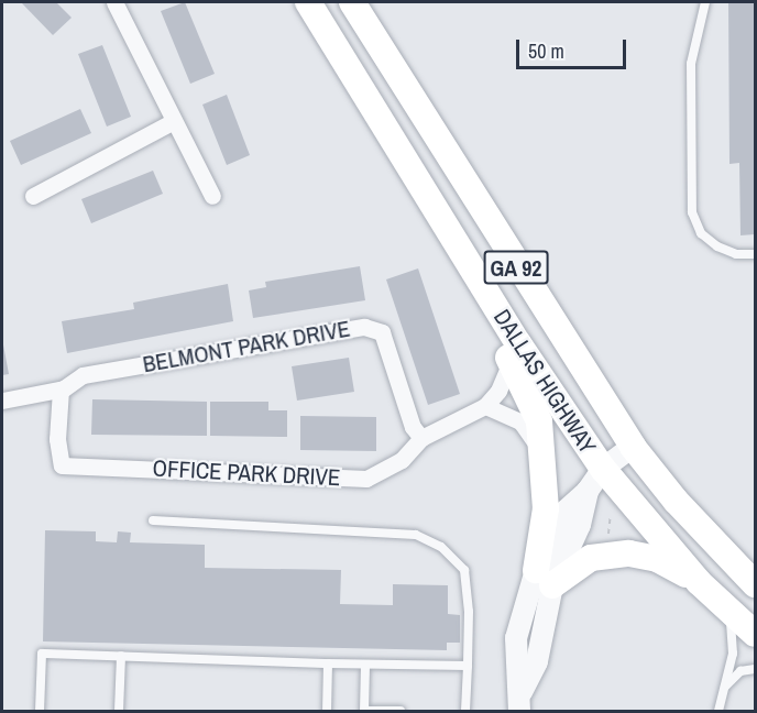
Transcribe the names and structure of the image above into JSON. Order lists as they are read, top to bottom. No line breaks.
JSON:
{"streets":{"main road":["GA 92","DALLAS HIGHWAY"],"street":["BELMONT PARK DRIVE","OFFICE PARK DRIVE"]},"crossings":[["BELMONT PARK DRIVE","OFFICE PARK DRIVE"]],"scale_bar":"50 m"}
